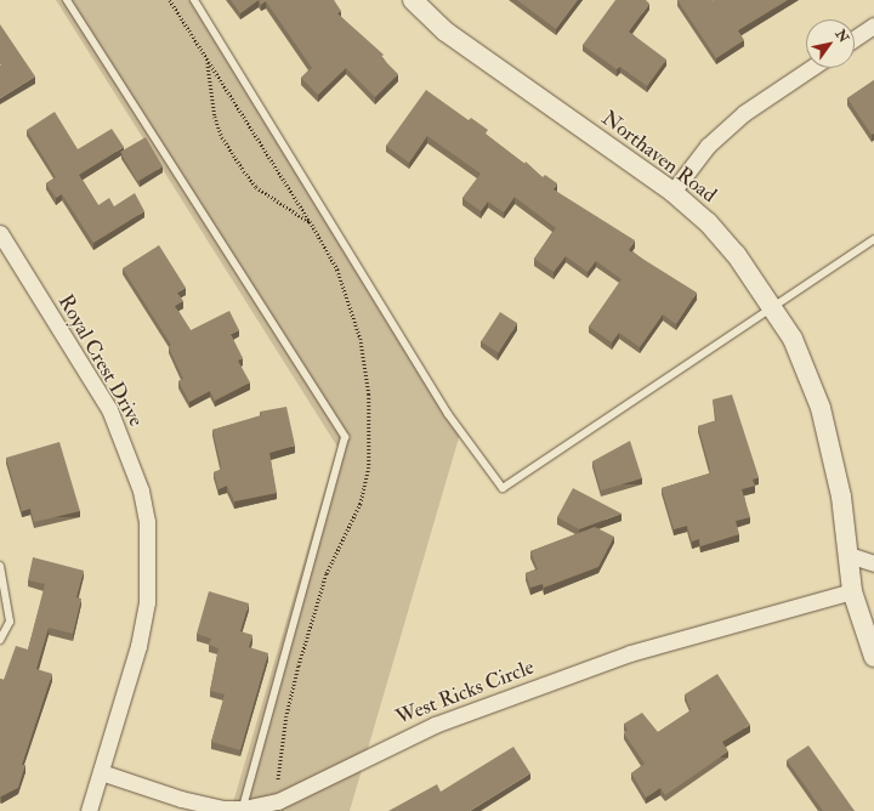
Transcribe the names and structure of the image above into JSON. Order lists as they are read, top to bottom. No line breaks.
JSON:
{"streets":{"street":["Northaven Road","Royal Crest Drive","West Ricks Circle"]},"crossings":[["Northaven Road","West Ricks Circle"],["Royal Crest Drive","West Ricks Circle"]],"north":"top right"}
